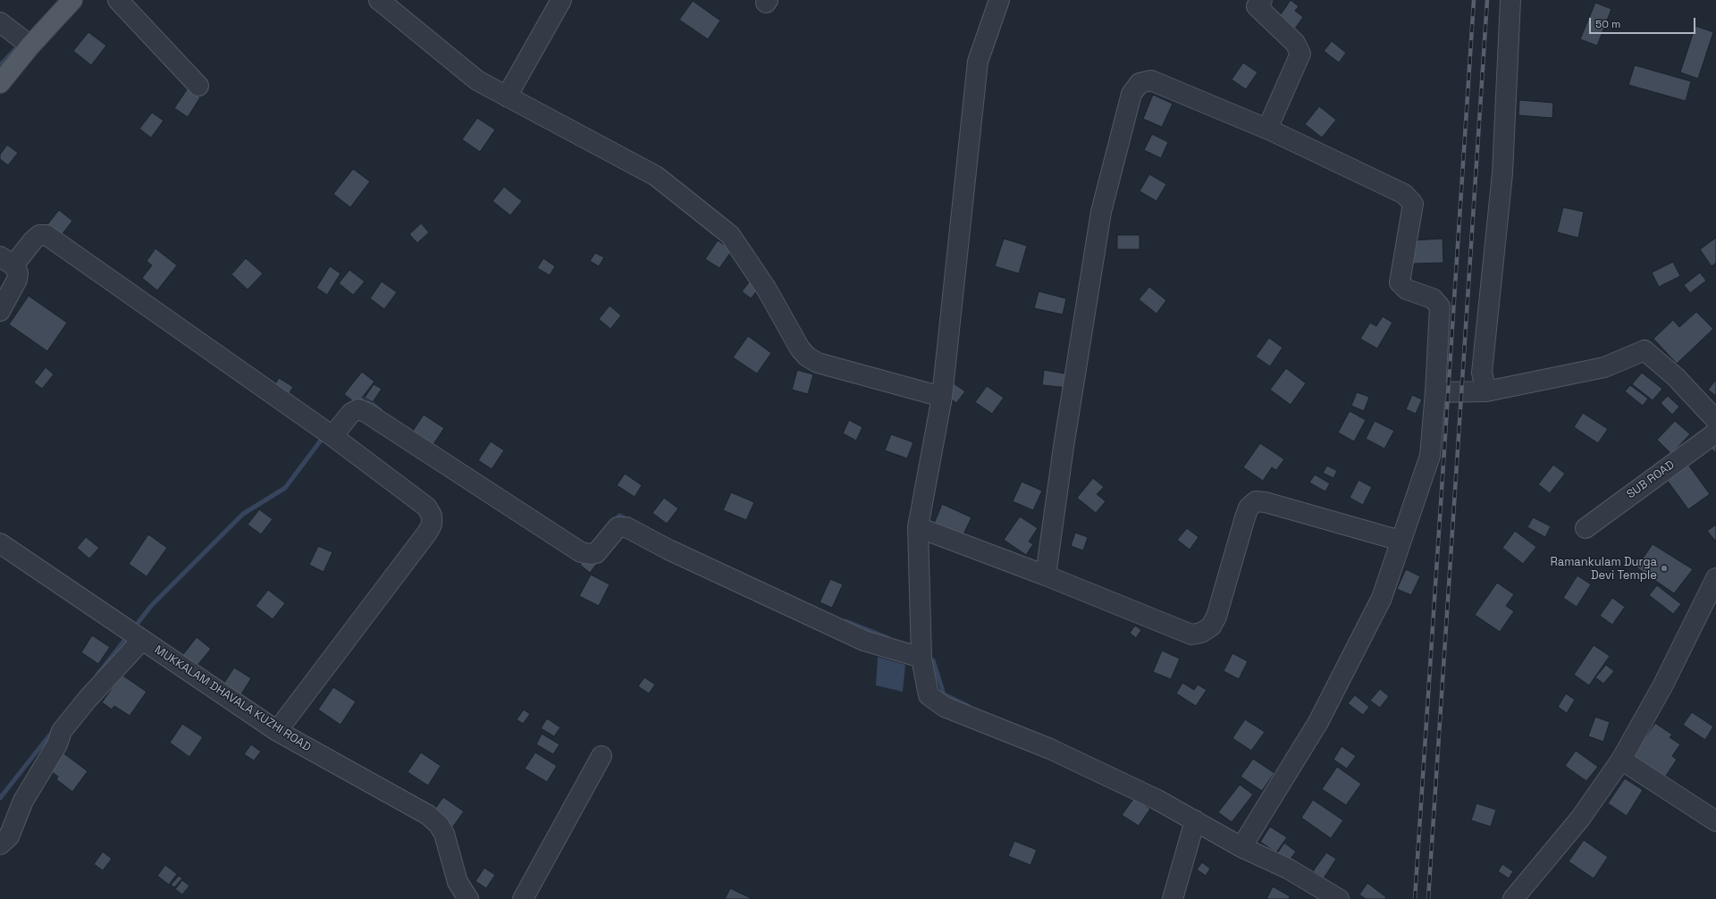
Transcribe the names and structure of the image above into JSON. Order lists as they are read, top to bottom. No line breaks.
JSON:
{"streets":{"street":["SUB ROAD","MUKKALAM DHAVALA KUZHI ROAD"]},"places":["Ramankulam Durga Devi Temple"],"scale_bar":"50 m"}
